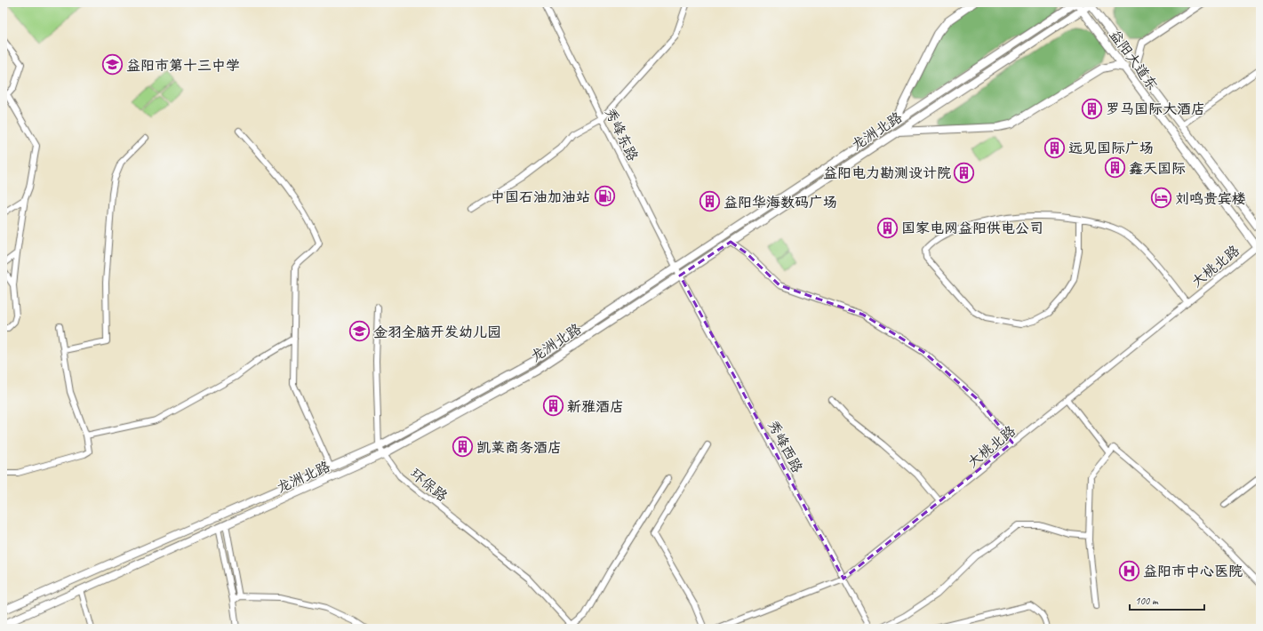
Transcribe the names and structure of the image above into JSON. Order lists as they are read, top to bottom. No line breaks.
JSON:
{"streets":{"main road":["益阳大道东","龙洲北路"],"street":["秀峰东路","大桃北路","秀峰西路","环保路"]},"crossings":[["益阳大道东","龙洲北路"],["益阳大道东","大桃北路"],["龙洲北路","秀峰东路"],["龙洲北路","秀峰西路"],["龙洲北路","环保路"],["秀峰东路","秀峰西路"],["大桃北路","秀峰西路"]],"places":{"school or university":["益阳市第十三中学","金羽全脑开发幼儿园"],"building":["罗马国际大酒店","远见国际广场","鑫天国际","益阳电力勘测设计院","益阳华海数码广场","国家电网益阳供电公司","新雅酒店","凯莱商务酒店"],"fuel station":["中国石油加油站"],"hotel":["刘鸣贵宾楼"],"hospital":["益阳市中心医院"]},"scale_bar":"100 m"}
